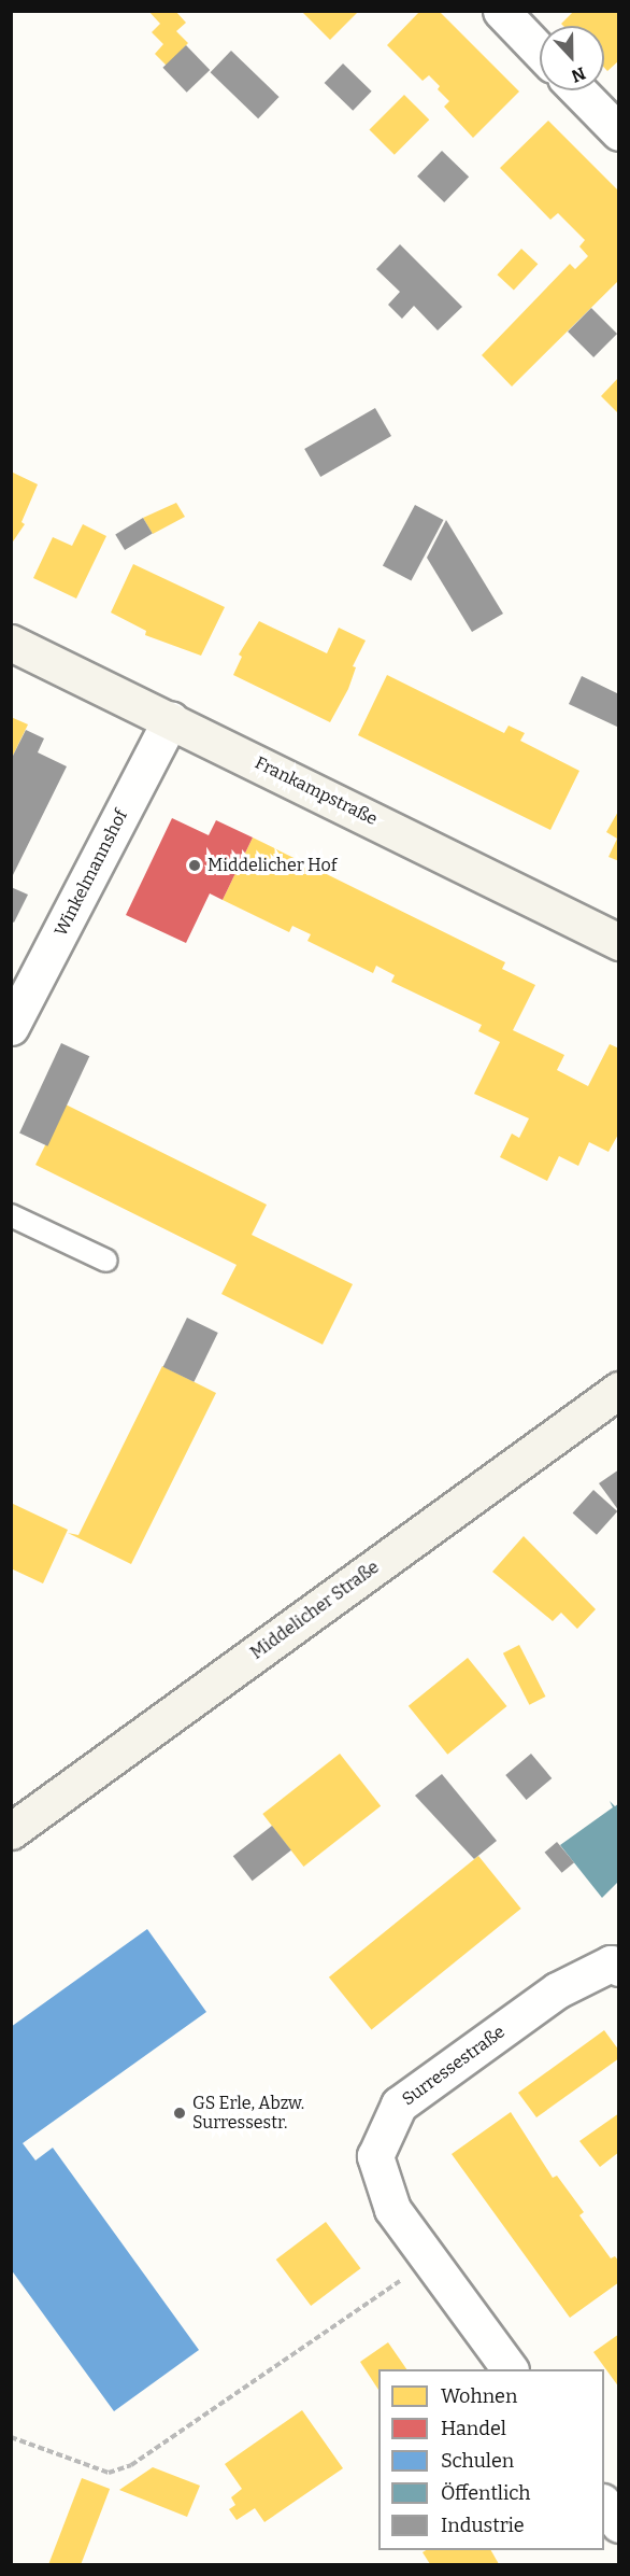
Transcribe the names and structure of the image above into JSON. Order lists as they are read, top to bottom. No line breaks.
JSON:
{"streets":{"street":["Frankampstraße","Winkelmannshof","Middelicher Straße","Surressestraße"]},"crossings":[["Frankampstraße","Winkelmannshof"]],"places":["Middelicher Hof","GS Erle, Abzw. Surressestr."],"legend":["Wohnen","Handel","Schulen","Öffentlich","Industrie"],"north":"bottom"}
